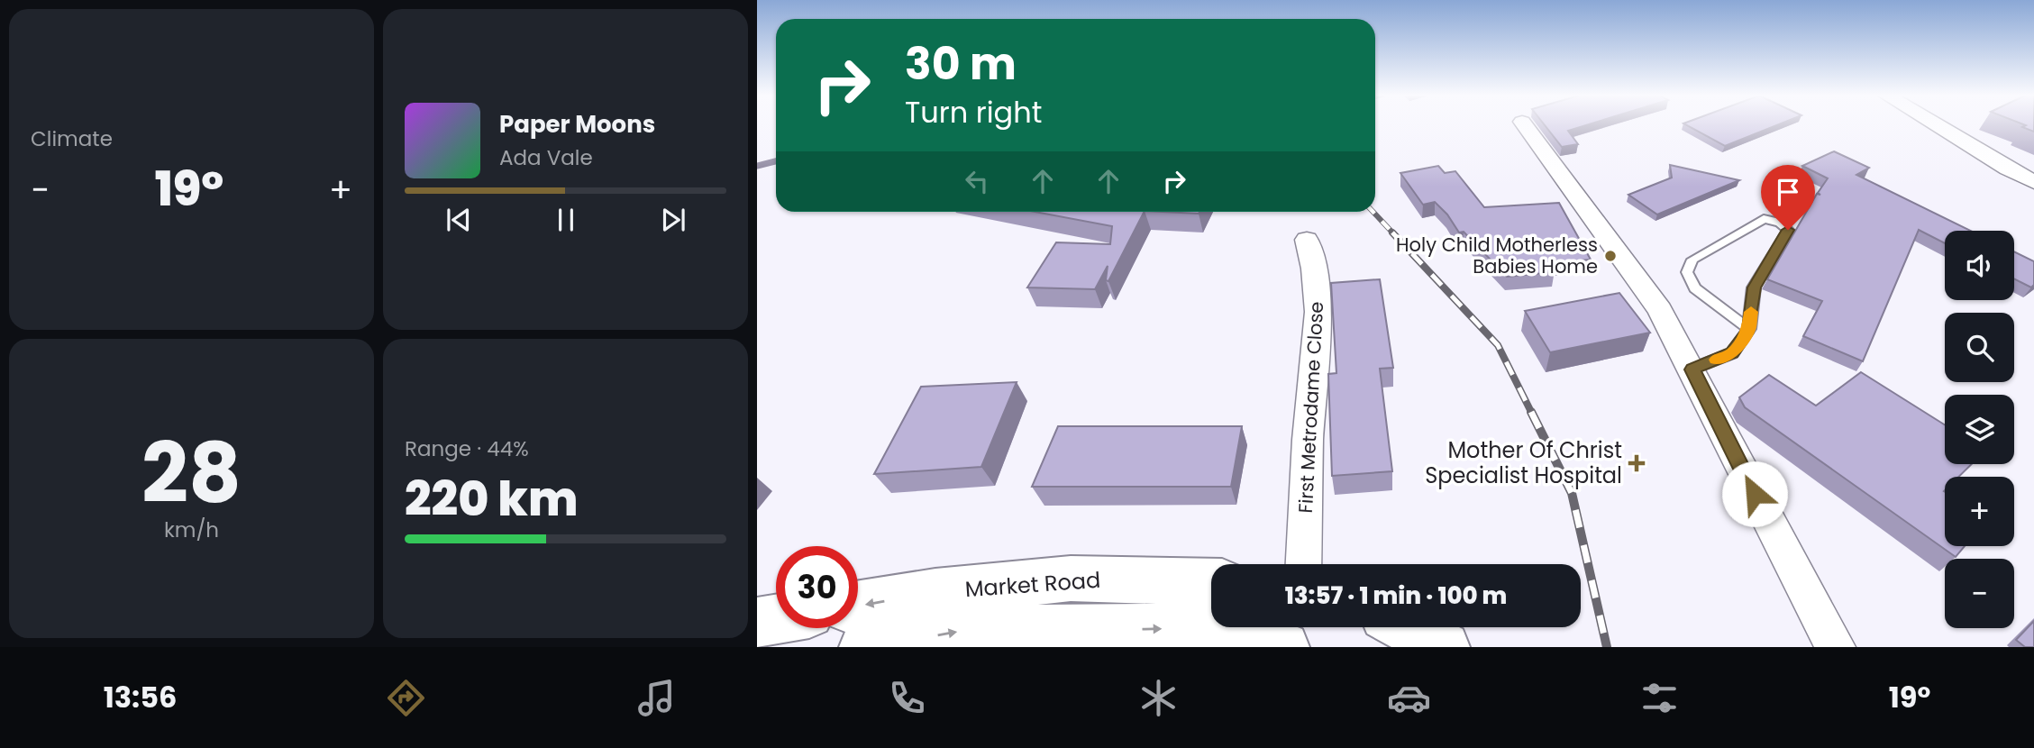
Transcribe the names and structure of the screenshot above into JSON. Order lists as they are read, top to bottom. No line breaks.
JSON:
{"streets":{"main road":["Market Road"],"street":["First Metrodame Close"]},"places":{"other":["Holy Child Motherless Babies Home"],"health":["Mother Of Christ Specialist Hospital"]},"page":{"tile":["Climate",["28","km/h"],["Range · 44%","220 km"]],"turn":["30 m","Turn right"],"song":["Paper Moons","Ada Vale"],"heat":["−","19°","+"],"map_buttons":["+","−"],"limit":"30","trip":"13:57 · 1 min · 100 m","tabs":["13:56","19°"]}}
